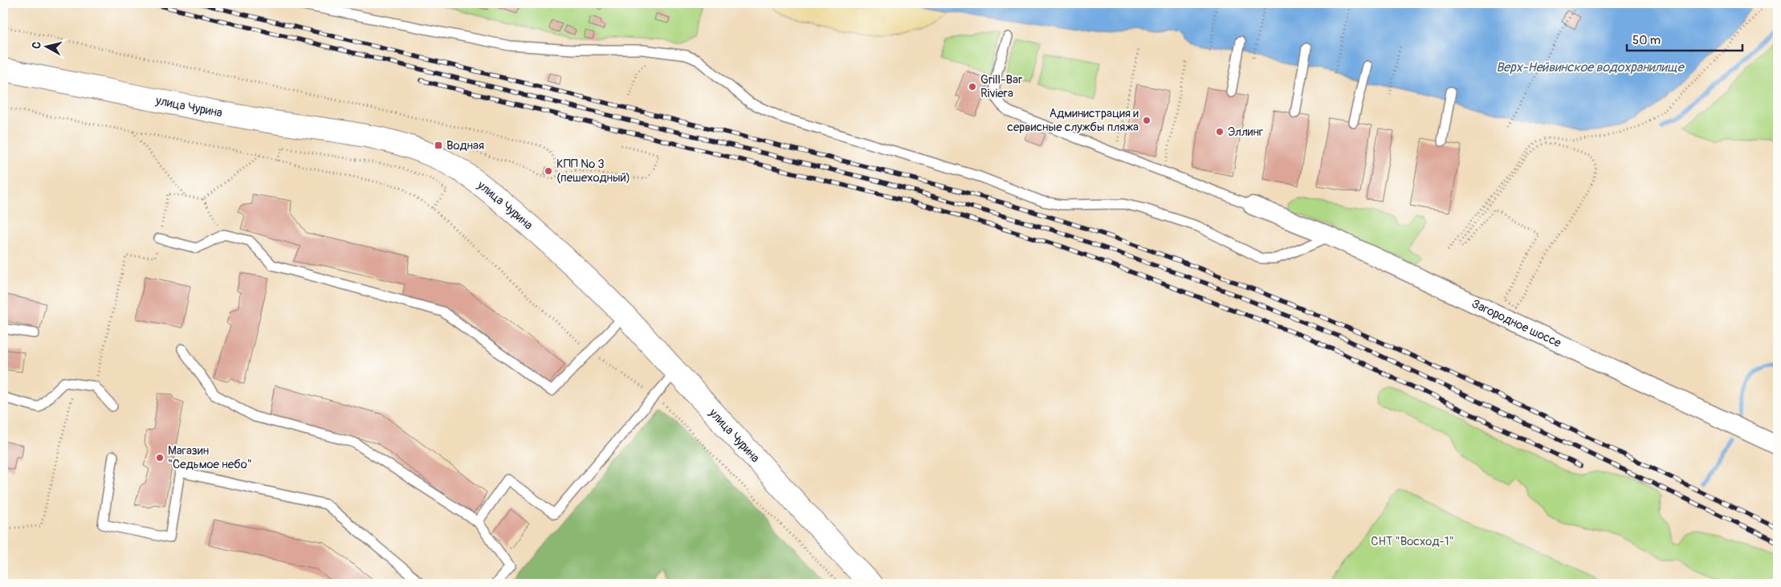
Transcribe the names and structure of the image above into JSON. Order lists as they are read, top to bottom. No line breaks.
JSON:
{"streets":{"street":["улица Чурина","Загородное шоссе"]},"water":["Верх-Нейвинское водохранилище"],"parks":["СНТ \"Восход-1\""],"places":{"other":["Grill-Bar Riviera","Администрация и сервисные службы пляжа","Эллинг","КПП № 3 (пешеходный)","Магазин \"Седьмое небо\""],"transit":["Водная"]},"scale_bar":"50 m","north":"left"}
